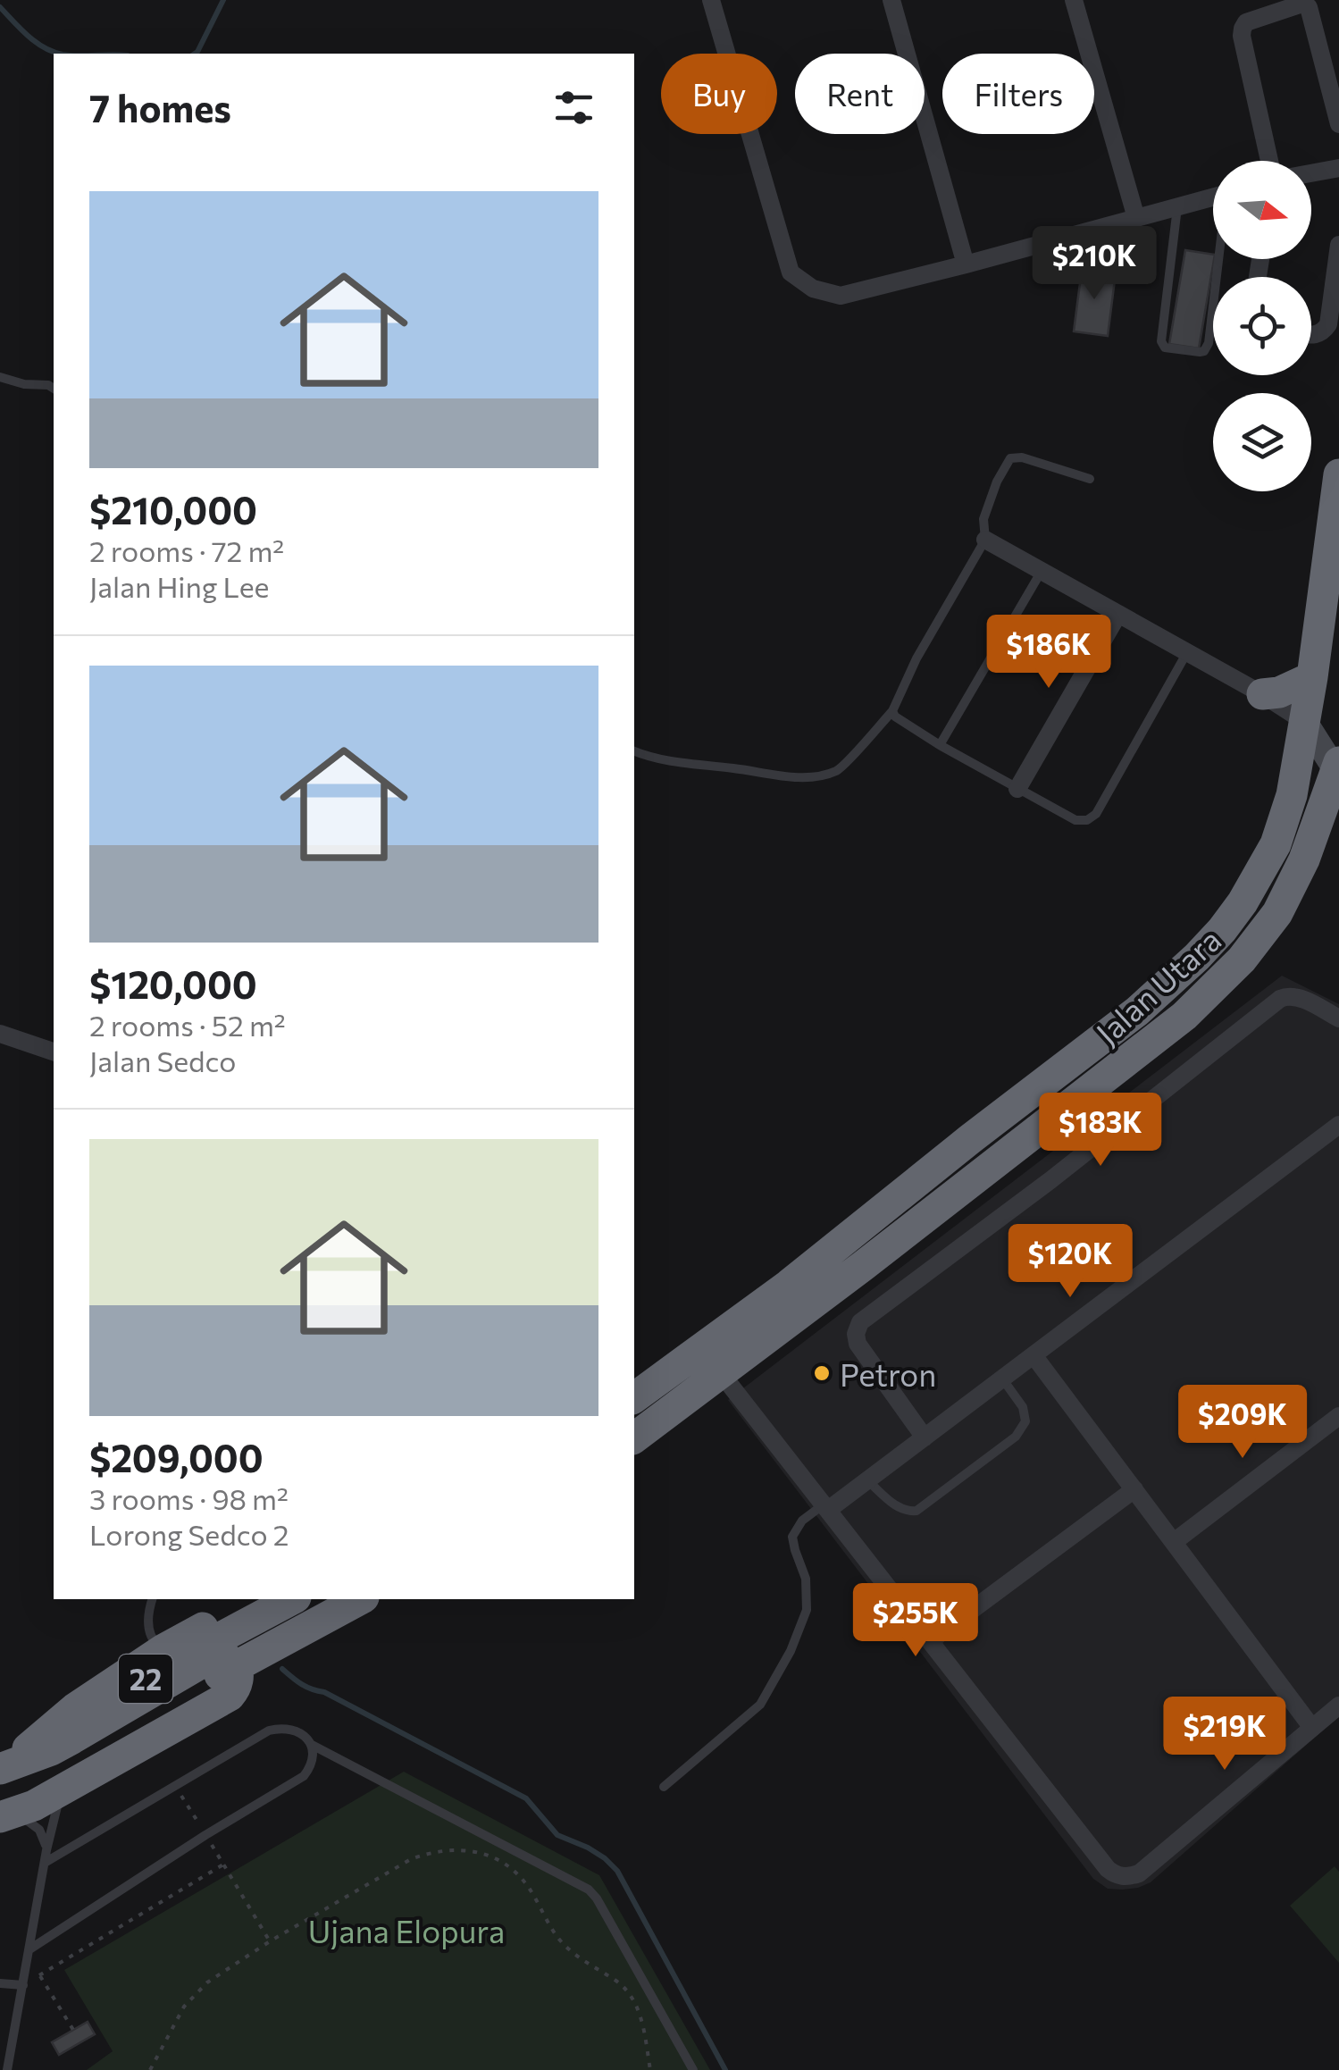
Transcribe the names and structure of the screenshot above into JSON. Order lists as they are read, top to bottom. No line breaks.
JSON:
{"streets":{"highway":["Jalan Utara","22"]},"parks":["Ujana Elopura"],"places":["Petron"],"north":"right","page":{"chip":["Buy","Rent","Filters"],"heading":"7 homes","list":[{"name":"$210,000","note":"2 rooms · 72 m² · Jalan Hing Lee"},{"name":"$120,000","note":"2 rooms · 52 m² · Jalan Sedco"},{"name":"$209,000","note":"3 rooms · 98 m² · Lorong Sedco 2"}],"price":["$210K","$186K","$183K","$120K","$209K","$255K","$219K"]}}
